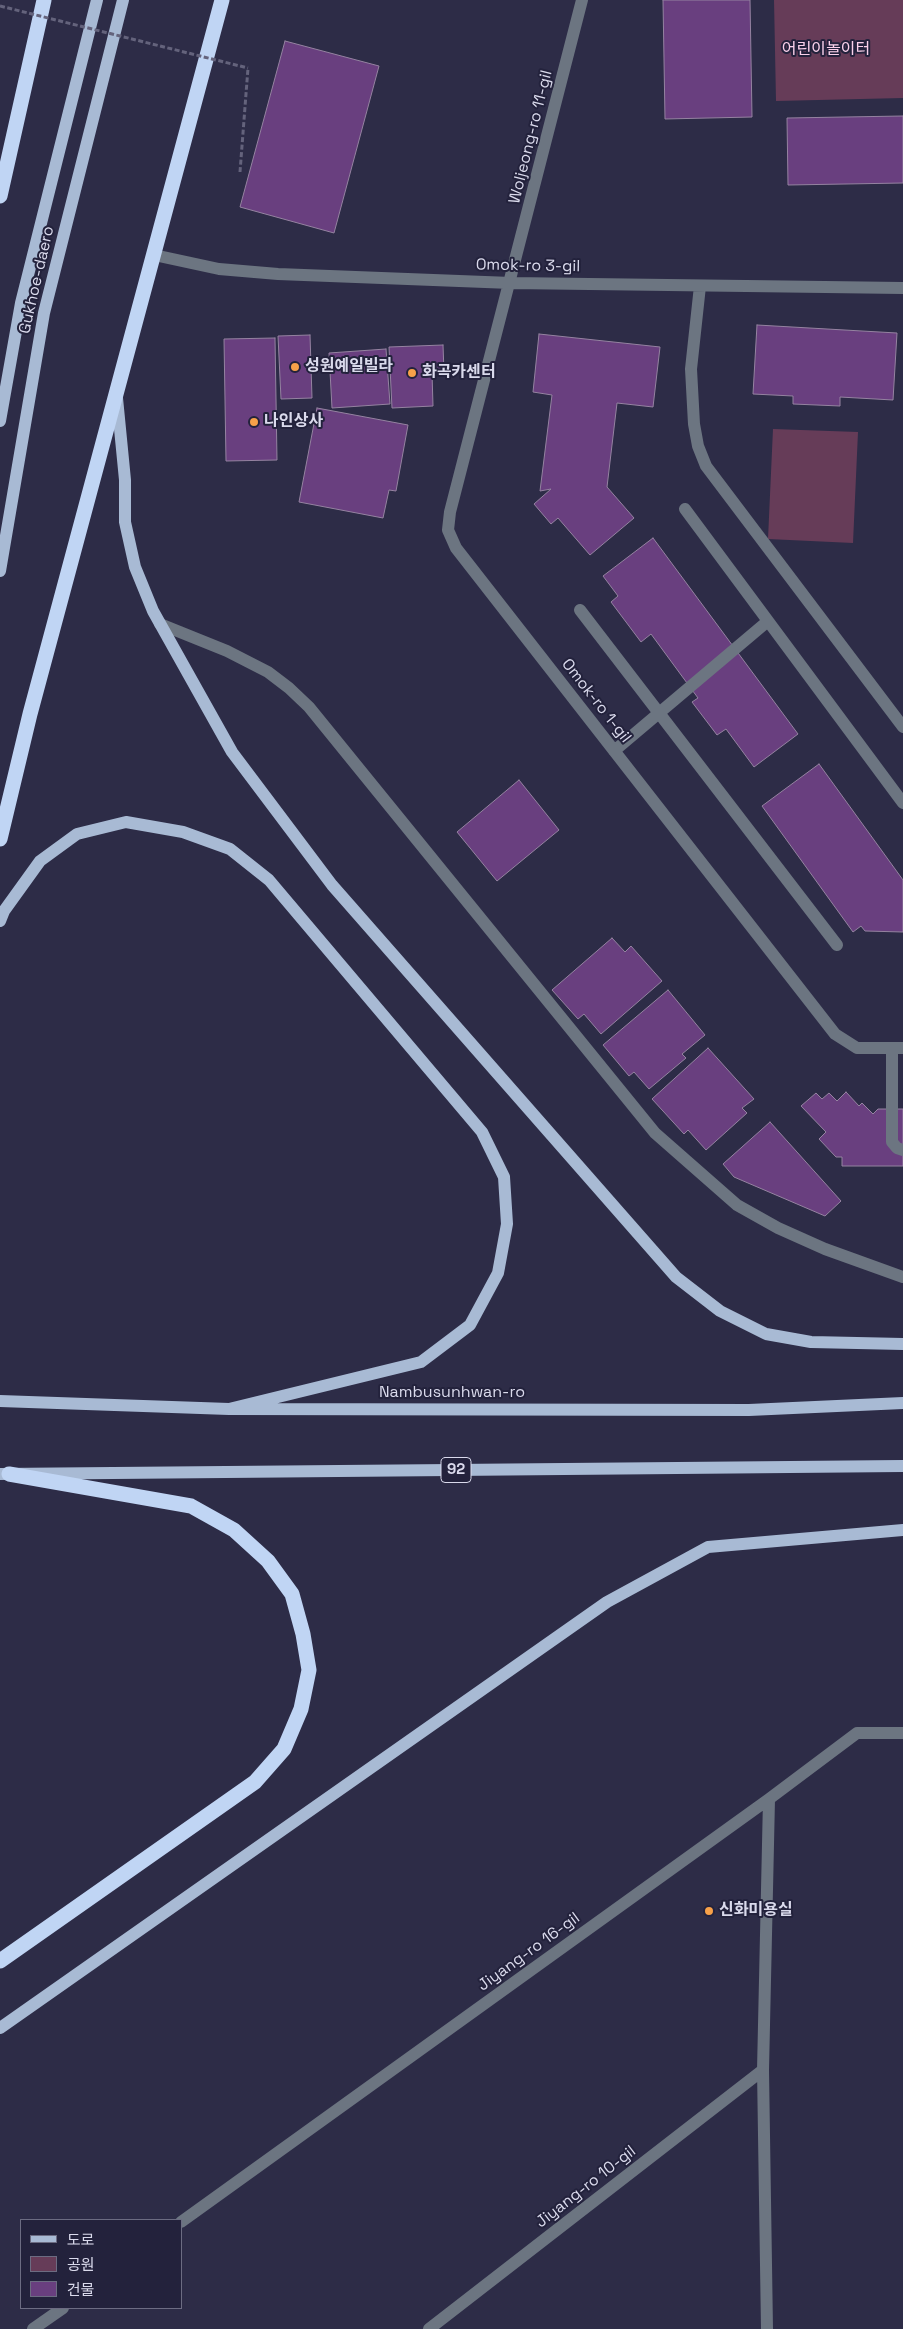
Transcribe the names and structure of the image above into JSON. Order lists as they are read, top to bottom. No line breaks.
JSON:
{"streets":{"main road":["Gukhoe-daero","Nambusunhwan-ro","92"],"street":["Woljeong-ro 11-gil","Omok-ro 3-gil","Omok-ro 1-gil","Jiyang-ro 16-gil","Jiyang-ro 10-gil"]},"crossings":[["Woljeong-ro 11-gil","Omok-ro 3-gil"],["Woljeong-ro 11-gil","Omok-ro 1-gil"],["Omok-ro 3-gil","Omok-ro 1-gil"]],"parks":["어린이놀이터"],"places":["성원예일빌라","화곡카센터","나인상사","신화미용실"],"legend":["도로","공원","건물"]}
